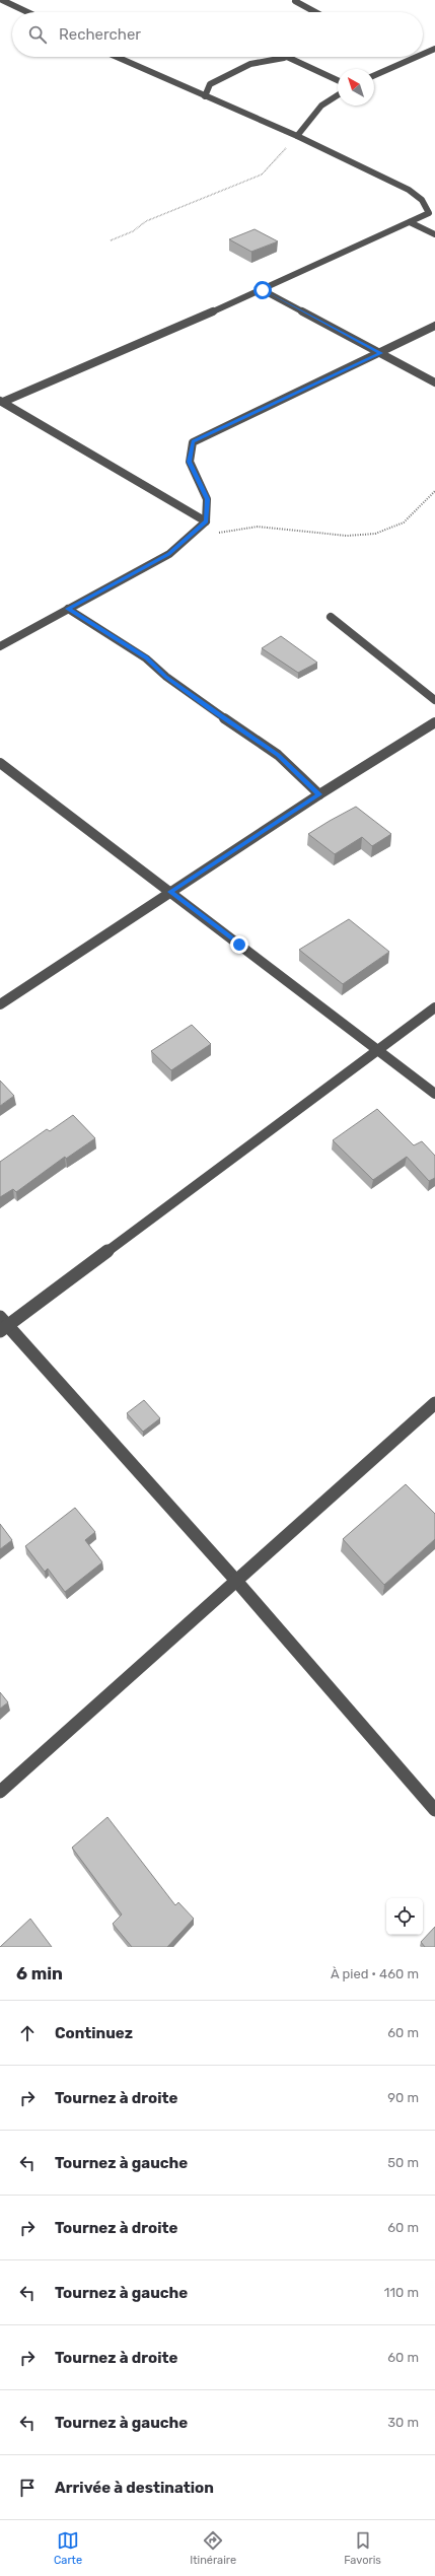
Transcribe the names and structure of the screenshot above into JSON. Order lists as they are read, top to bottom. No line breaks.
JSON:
{"north":"top left","page":{"search":"Rechercher","heading":["6 min","À pied · 460 m"],"list":[["Continuez","60 m"],["Tournez à droite","90 m"],["Tournez à gauche","50 m"],["Tournez à droite","60 m"],["Tournez à gauche","110 m"],["Tournez à droite","60 m"],["Tournez à gauche","30 m"],"Arrivée à destination"],"nav":["Carte","Itinéraire","Favoris"]}}
